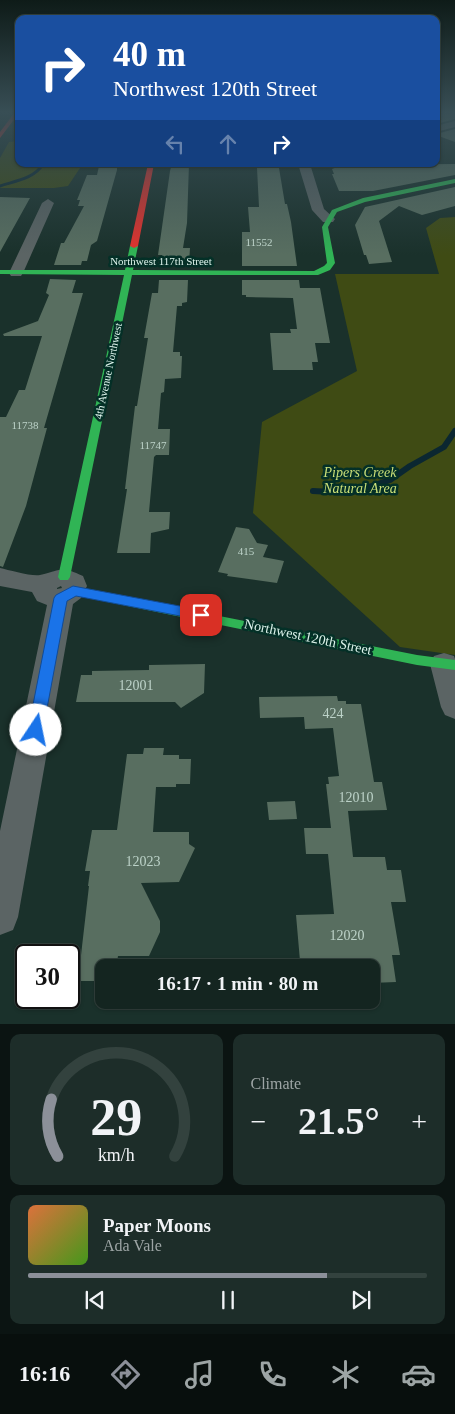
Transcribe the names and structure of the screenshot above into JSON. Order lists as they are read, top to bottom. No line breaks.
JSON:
{"streets":{"street":["Northwest 117th Street","4th Avenue Northwest","Northwest 120th Street"]},"crossings":[["Northwest 117th Street","4th Avenue Northwest"],["4th Avenue Northwest","Northwest 120th Street"]],"parks":["Pipers Creek Natural Area"],"house_numbers":["11552","11738","11747","415","12001","424","12010","12023","12020"],"page":{"turn":["40 m","Northwest 120th Street"],"limit":"30","trip":"16:17 · 1 min · 80 m","tile":"Climate","heat":["−","21.5°","+"],"song":["Paper Moons","Ada Vale"],"tabs":"16:16","gauge":["29","km/h"]}}
